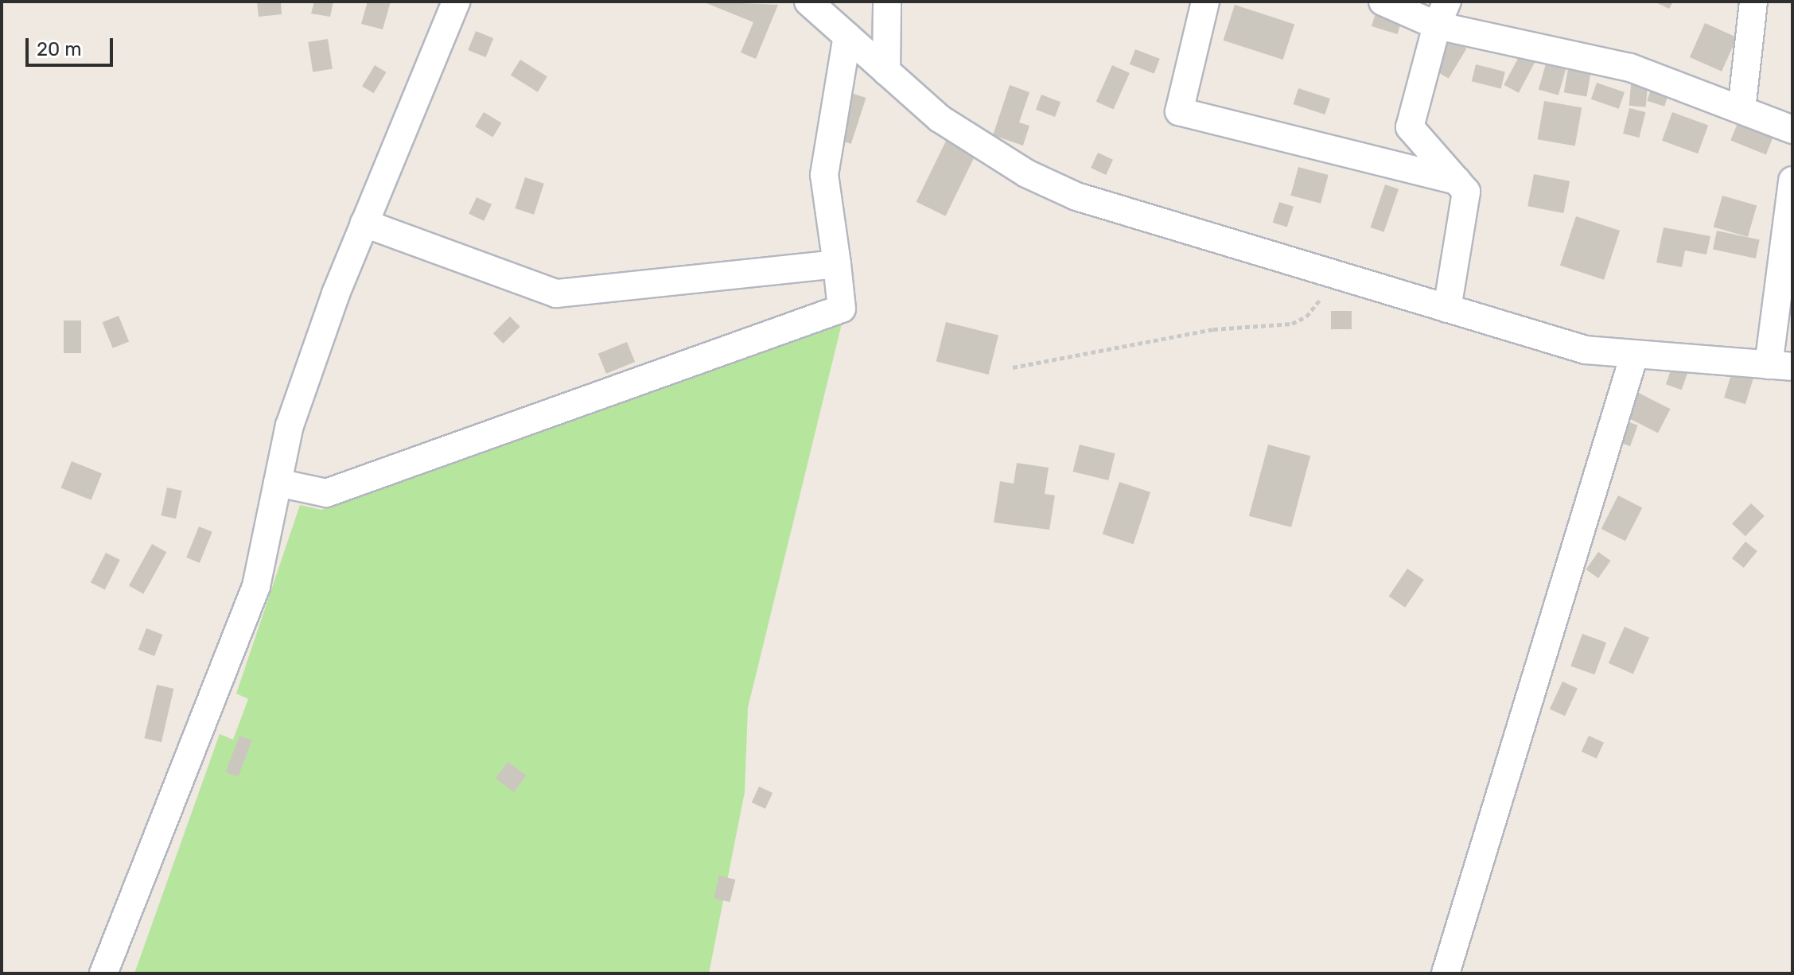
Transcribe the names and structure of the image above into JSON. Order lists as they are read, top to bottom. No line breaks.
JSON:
{"scale_bar":"20 m"}
